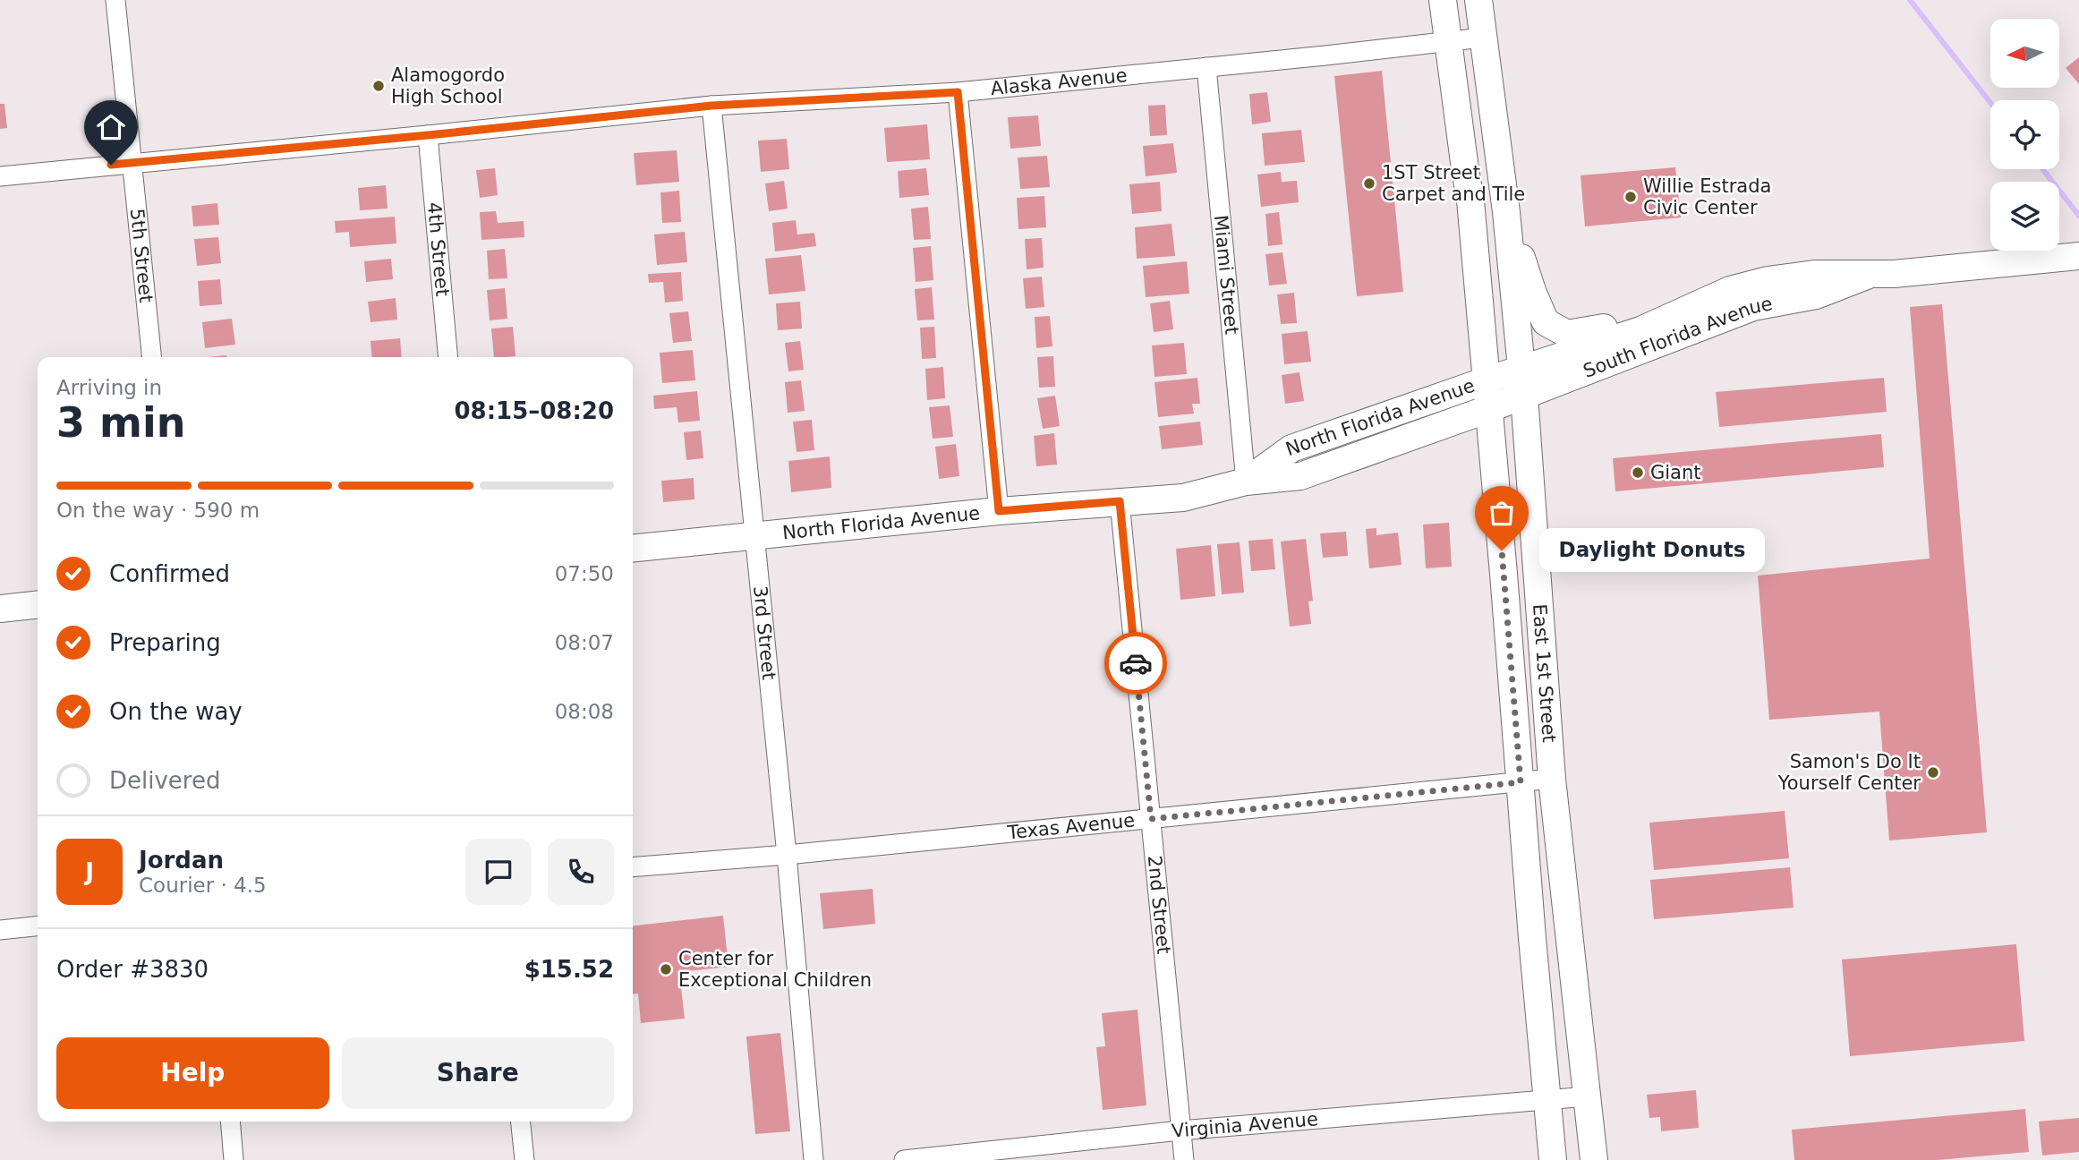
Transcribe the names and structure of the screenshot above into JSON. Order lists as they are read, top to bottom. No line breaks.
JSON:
{"streets":{"main road":["South Florida Avenue","North Florida Avenue","East 1st Street"],"street":["Alaska Avenue","4th Street","5th Street","Miami Street","3rd Street","Texas Avenue","2nd Street","Virginia Avenue"]},"crossings":[["Alaska Avenue","4th Street"],["Alaska Avenue","5th Street"],["Alaska Avenue","Miami Street"],["Alaska Avenue","3rd Street"],["Alaska Avenue","East 1st Street"],["Miami Street","North Florida Avenue"],["South Florida Avenue","North Florida Avenue"],["South Florida Avenue","East 1st Street"],["North Florida Avenue","3rd Street"],["North Florida Avenue","East 1st Street"],["North Florida Avenue","2nd Street"],["3rd Street","Texas Avenue"],["East 1st Street","Texas Avenue"],["East 1st Street","Virginia Avenue"],["Texas Avenue","2nd Street"],["2nd Street","Virginia Avenue"]],"places":["Alamogordo High School","1ST Street Carpet and Tile","Willie Estrada Civic Center","Giant","Daylight Donuts","Samon's Do It Yourself Center","Center for Exceptional Children"],"north":"left","page":{"heading":["3 min","Arriving in","08:15–08:20"],"panel":["Jordan","Courier · 4.5","Order #3830","$15.52"],"bar":"On the way · 590 m","bubble":"Daylight Donuts","list":[["Confirmed","07:50"],["Preparing","08:07"],["On the way","08:08"],"Delivered"],"round":"J","buttons":["Help","Share"]}}
